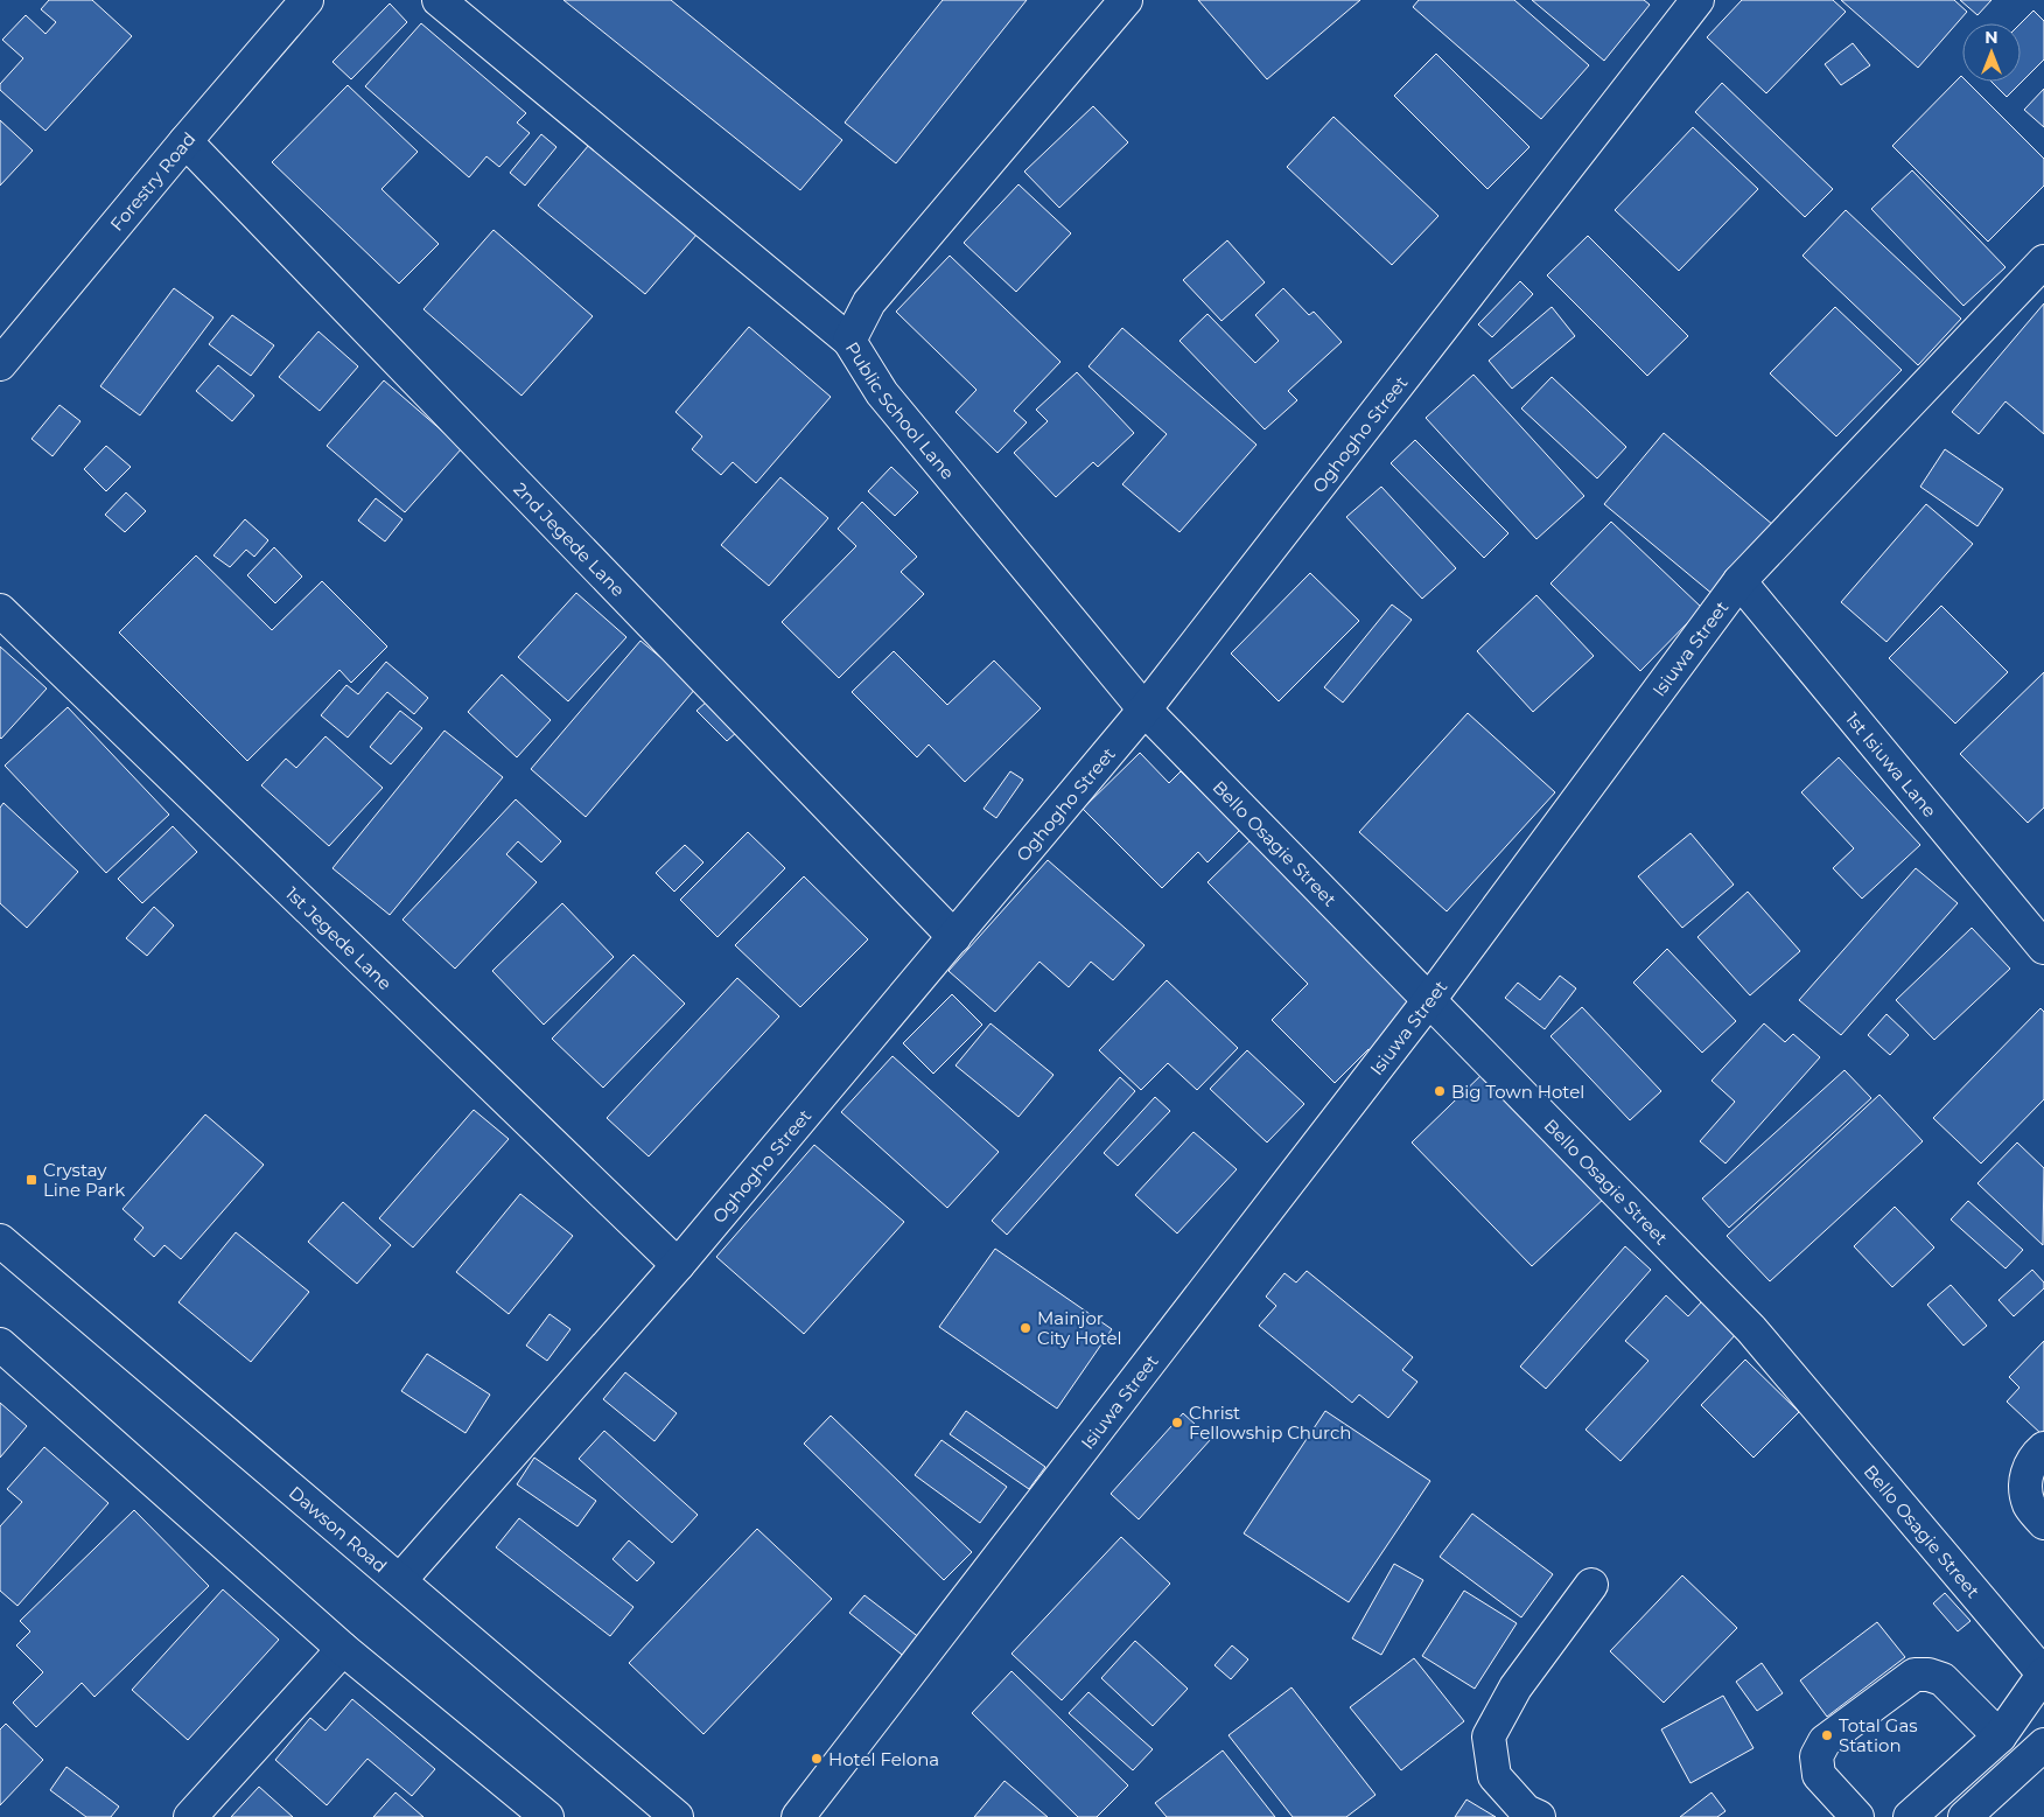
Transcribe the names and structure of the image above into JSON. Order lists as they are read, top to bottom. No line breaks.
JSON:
{"streets":{"main road":["Forestry Road","Public School Lane","Oghogho Street","2nd Jegede Lane","Isiuwa Street","1st Isiuwa Lane","Bello Osagie Street","1st Jegede Lane","Dawson Road"]},"crossings":[["Forestry Road","2nd Jegede Lane"],["Public School Lane","Oghogho Street"],["Public School Lane","Bello Osagie Street"],["Oghogho Street","2nd Jegede Lane"],["Oghogho Street","Bello Osagie Street"],["Oghogho Street","1st Jegede Lane"],["Oghogho Street","Dawson Road"],["Isiuwa Street","1st Isiuwa Lane"],["Isiuwa Street","Bello Osagie Street"]],"places":{"other":["Big Town Hotel","Mainjor City Hotel","Christ Fellowship Church","Total Gas Station","Hotel Felona"],"transit":["Crystay Line Park"]},"north":"top"}
